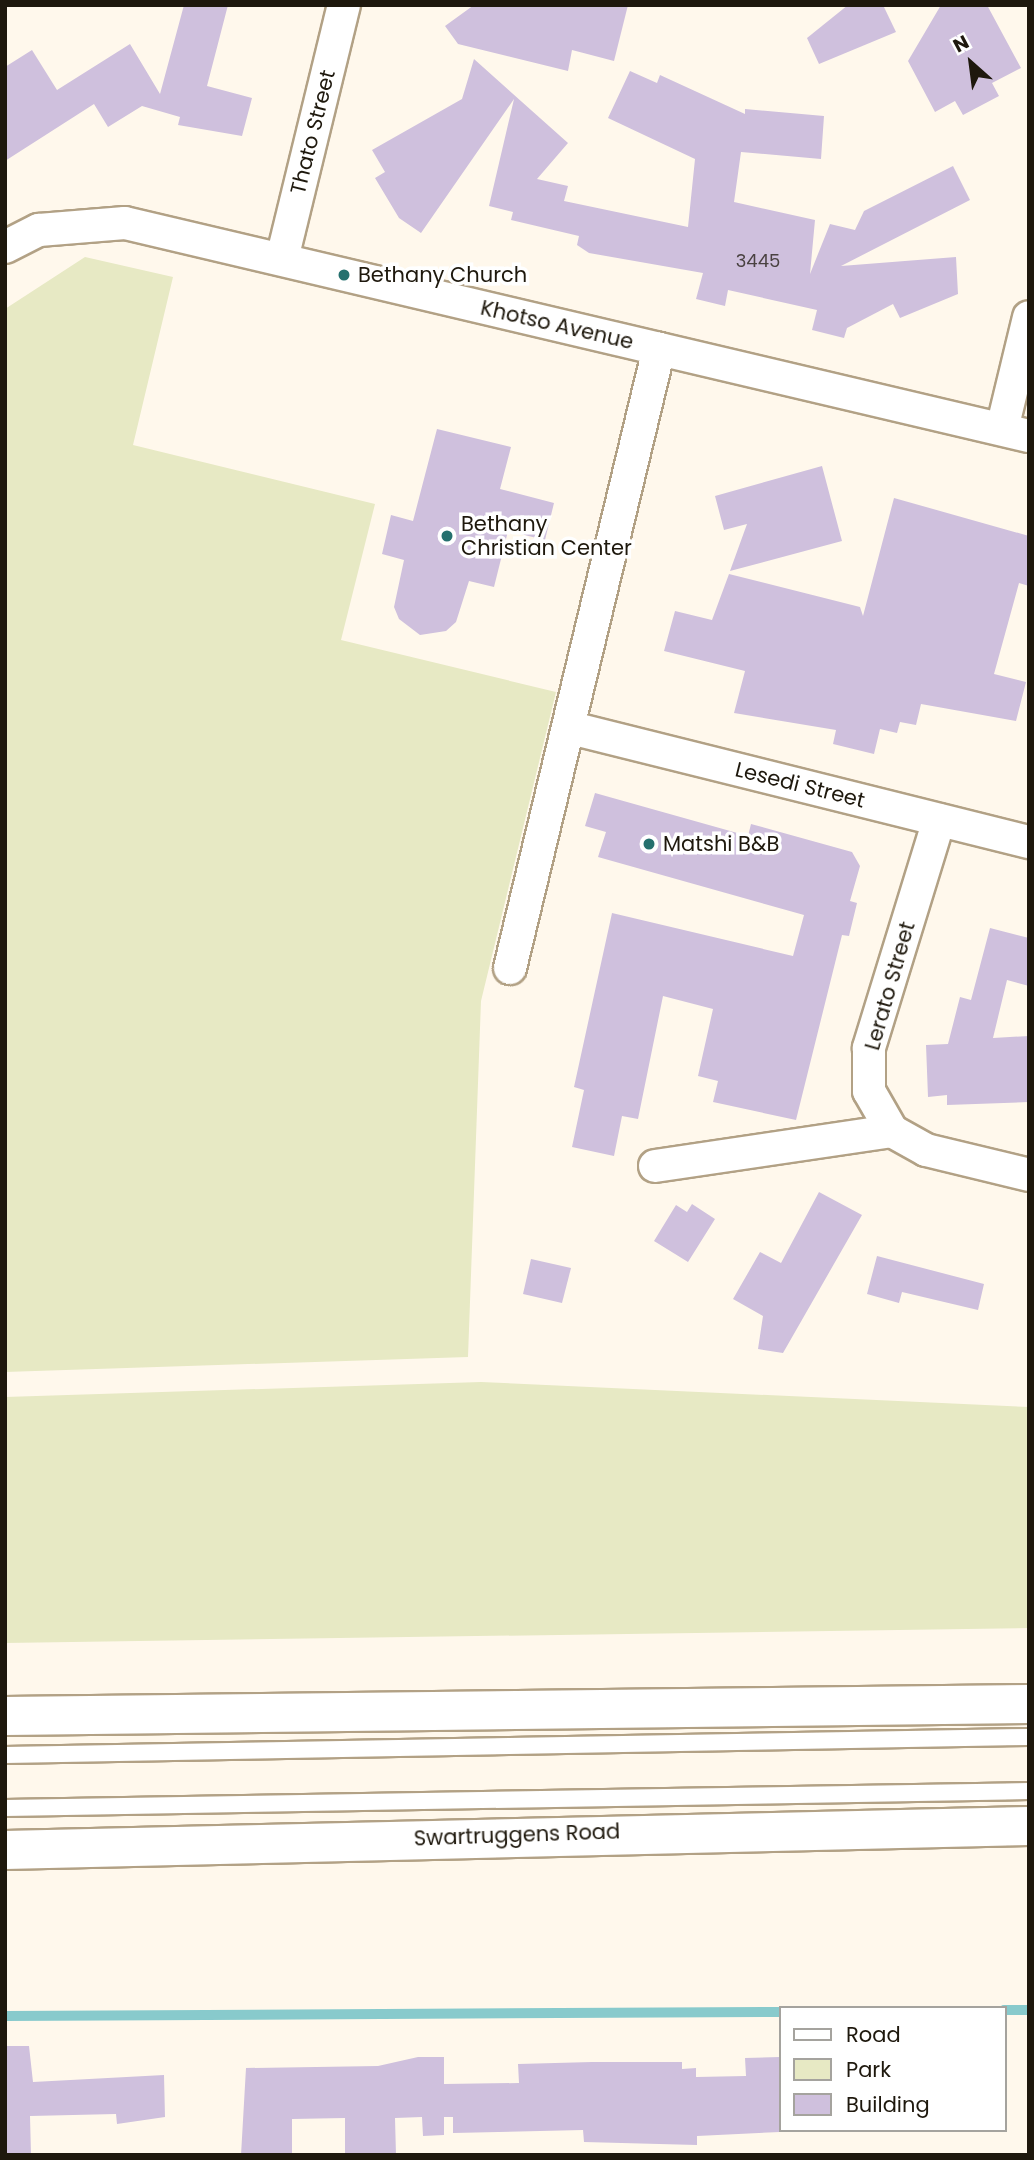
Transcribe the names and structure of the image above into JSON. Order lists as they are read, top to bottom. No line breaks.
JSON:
{"streets":{"main road":["Swartruggens Road"],"street":["Thato Street","Khotso Avenue","Lesedi Street","Lerato Street"]},"crossings":[["Thato Street","Khotso Avenue"],["Lesedi Street","Lerato Street"]],"places":["Bethany Church","Bethany Christian Center","Matshi B&B"],"house_numbers":["3445"],"legend":["Road","Park","Building"],"north":"top left"}
